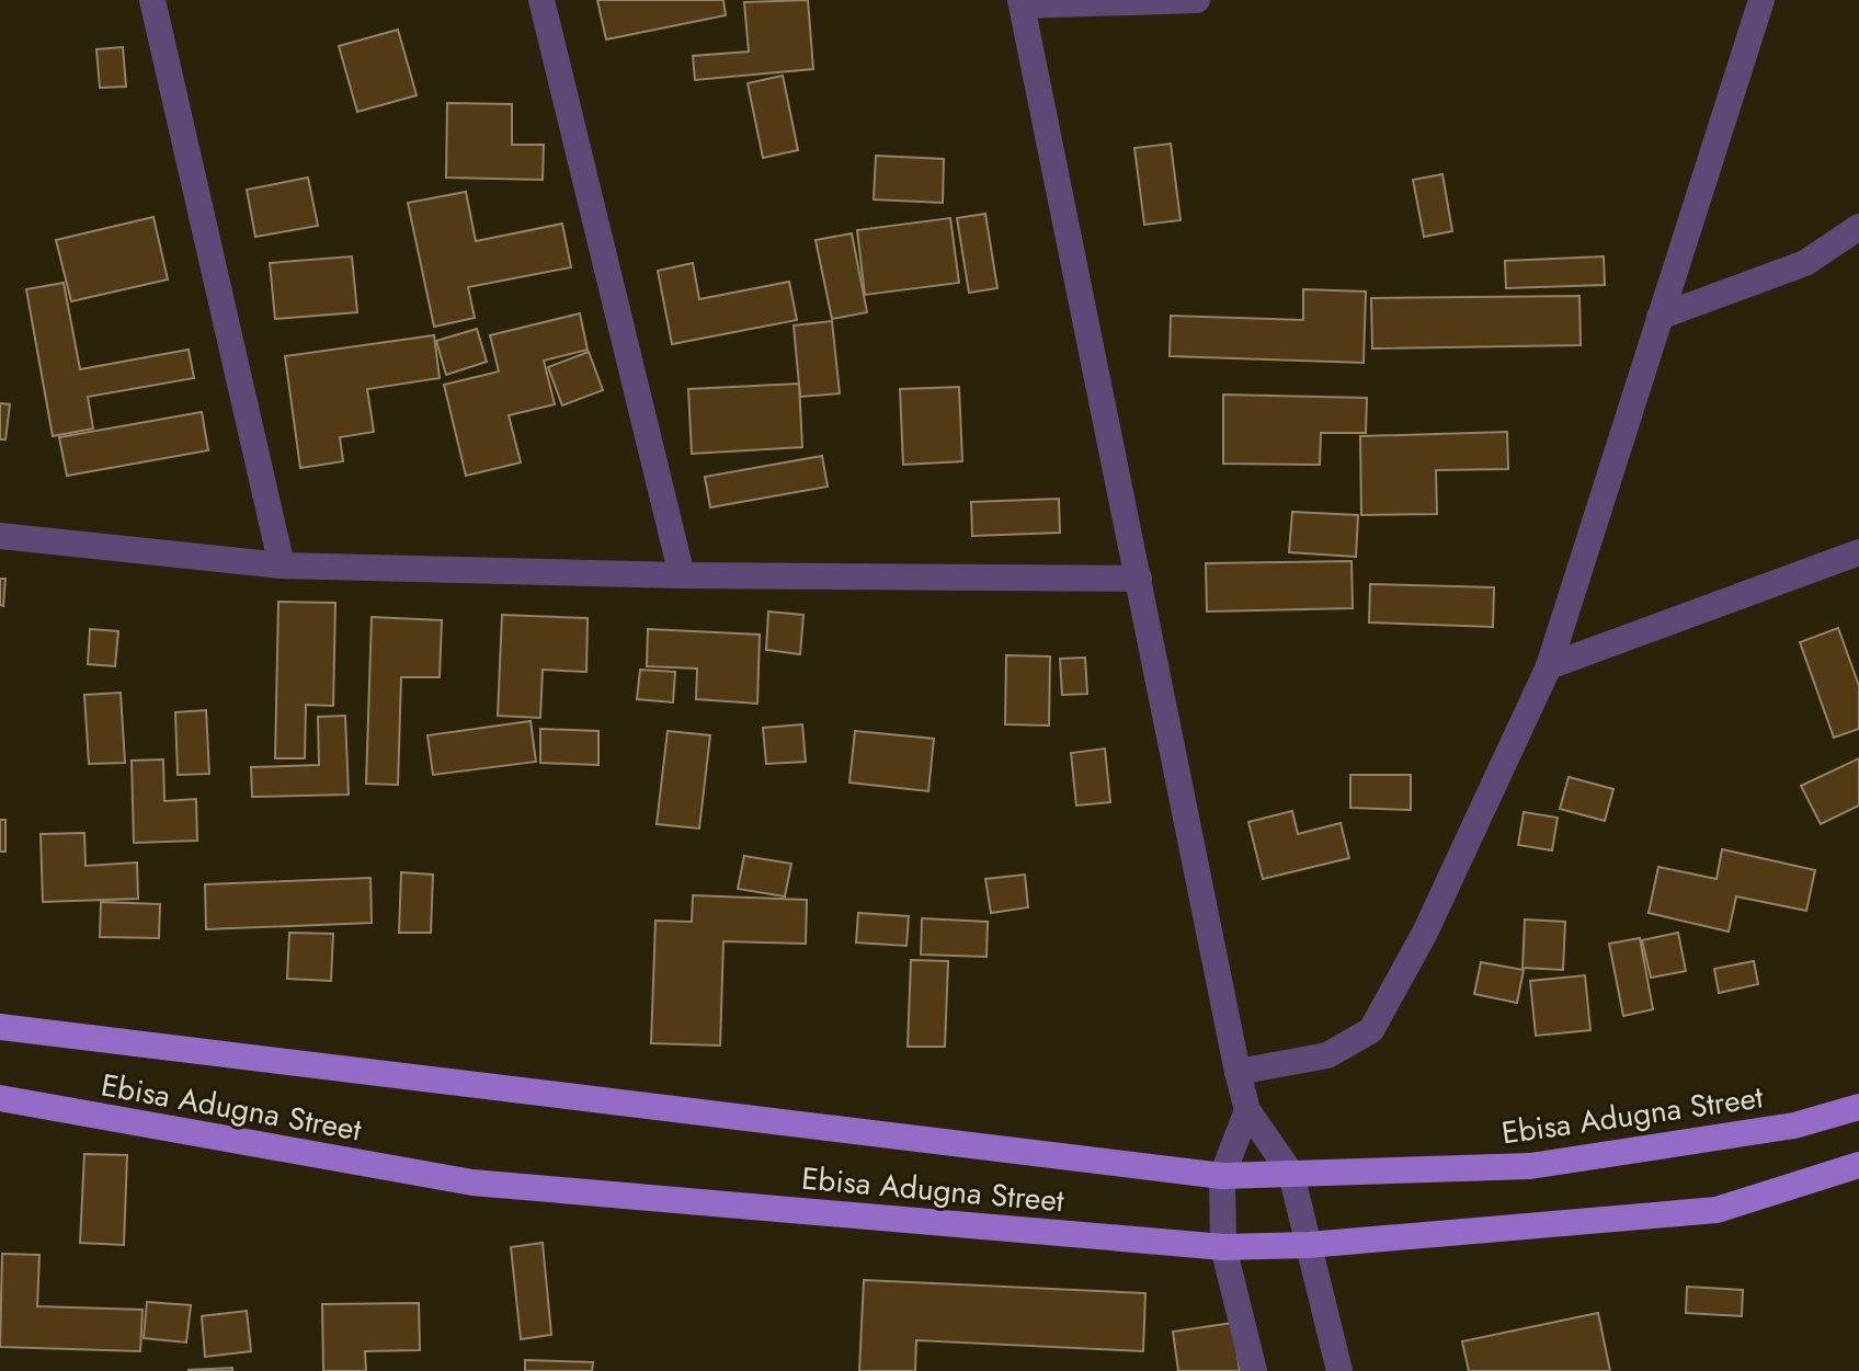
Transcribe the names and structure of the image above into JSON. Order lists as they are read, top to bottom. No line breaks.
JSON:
{"streets":{"main road":["Ebisa Adugna Street"]}}
